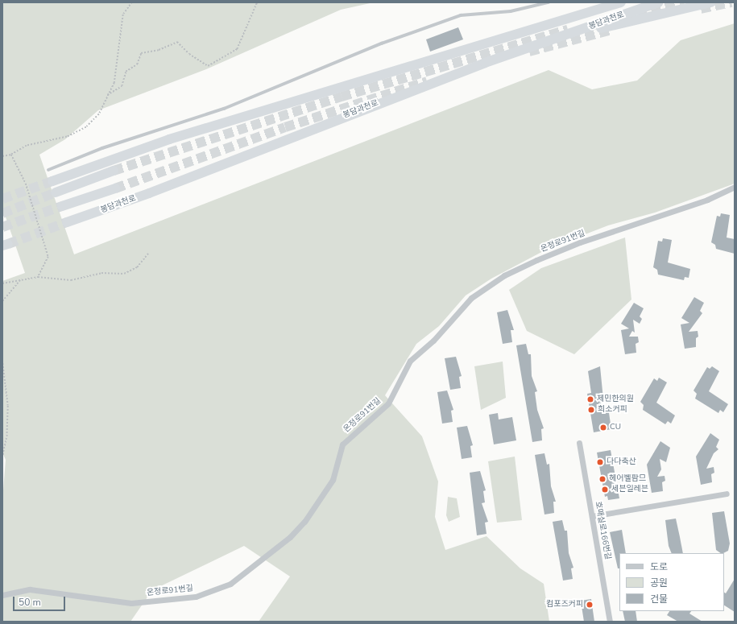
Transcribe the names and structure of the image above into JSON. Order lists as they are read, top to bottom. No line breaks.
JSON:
{"streets":{"highway":["봉담과천로"],"street":["온정로91번길","호매실로166번길"]},"places":["제민한의원","희소커피","CU","다다축산","헤어벨팜므","세븐일레븐","컴포즈커피"],"legend":["도로","공원","건물"],"scale_bar":"50 m"}
